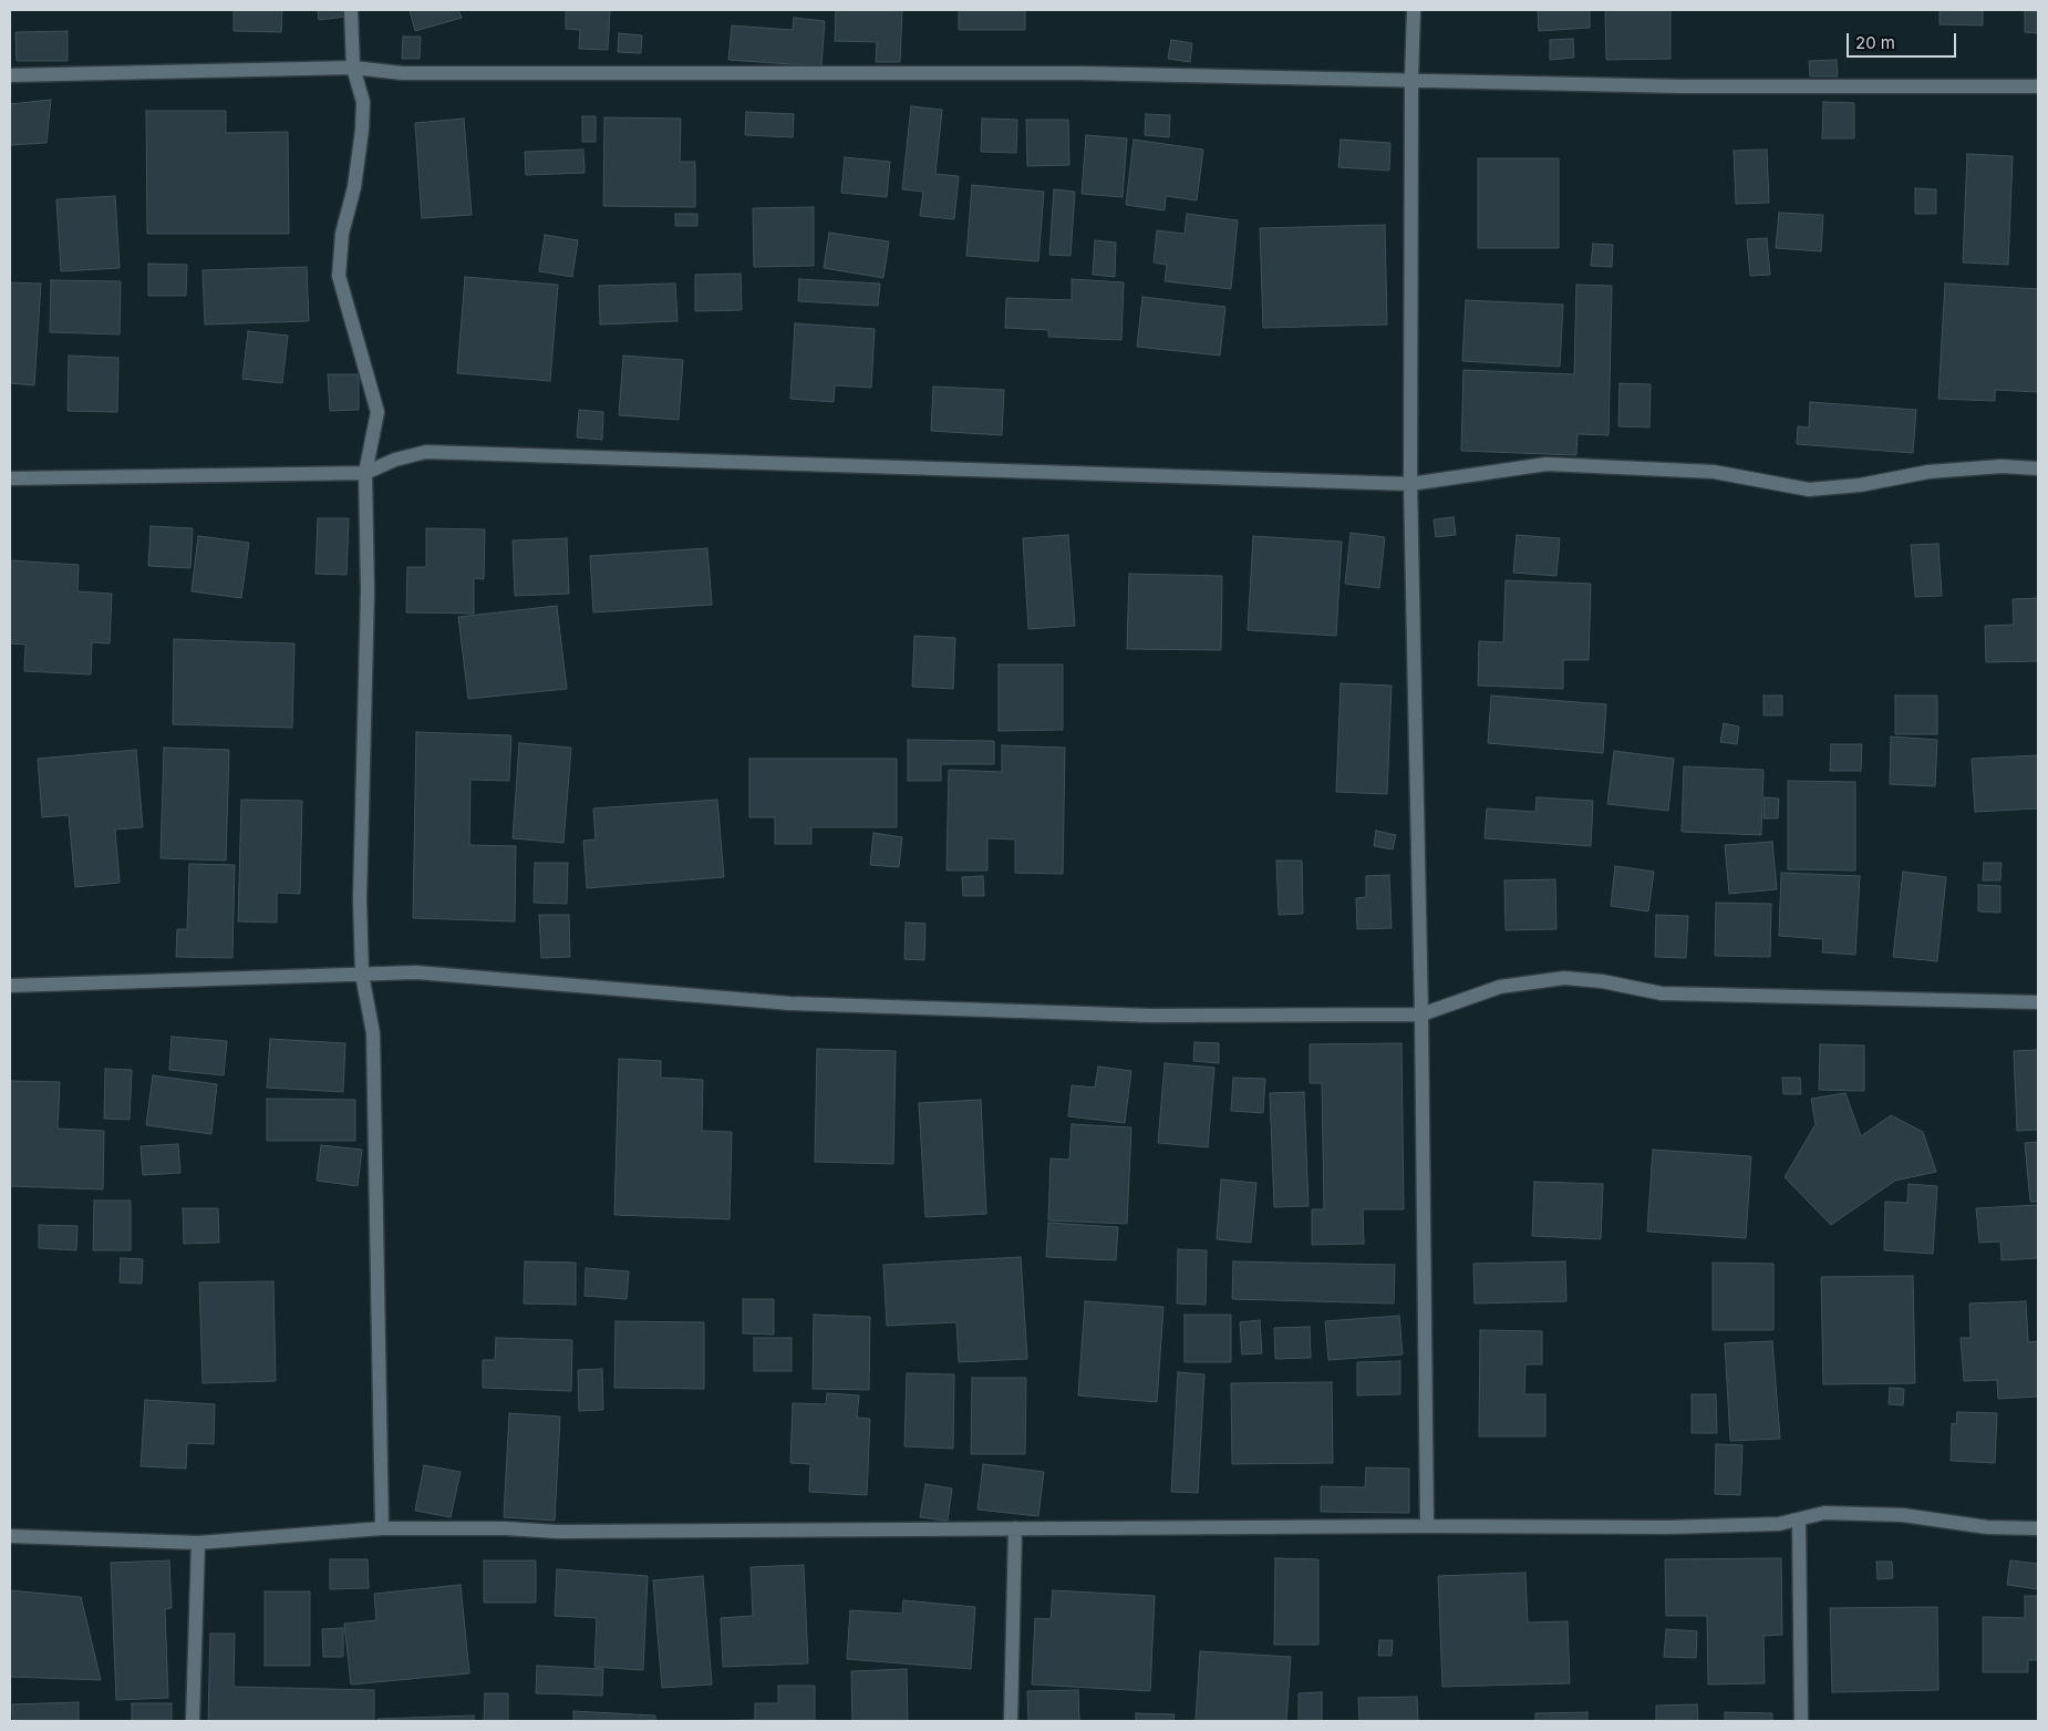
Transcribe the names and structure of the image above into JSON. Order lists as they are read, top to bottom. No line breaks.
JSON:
{"scale_bar":"20 m"}
